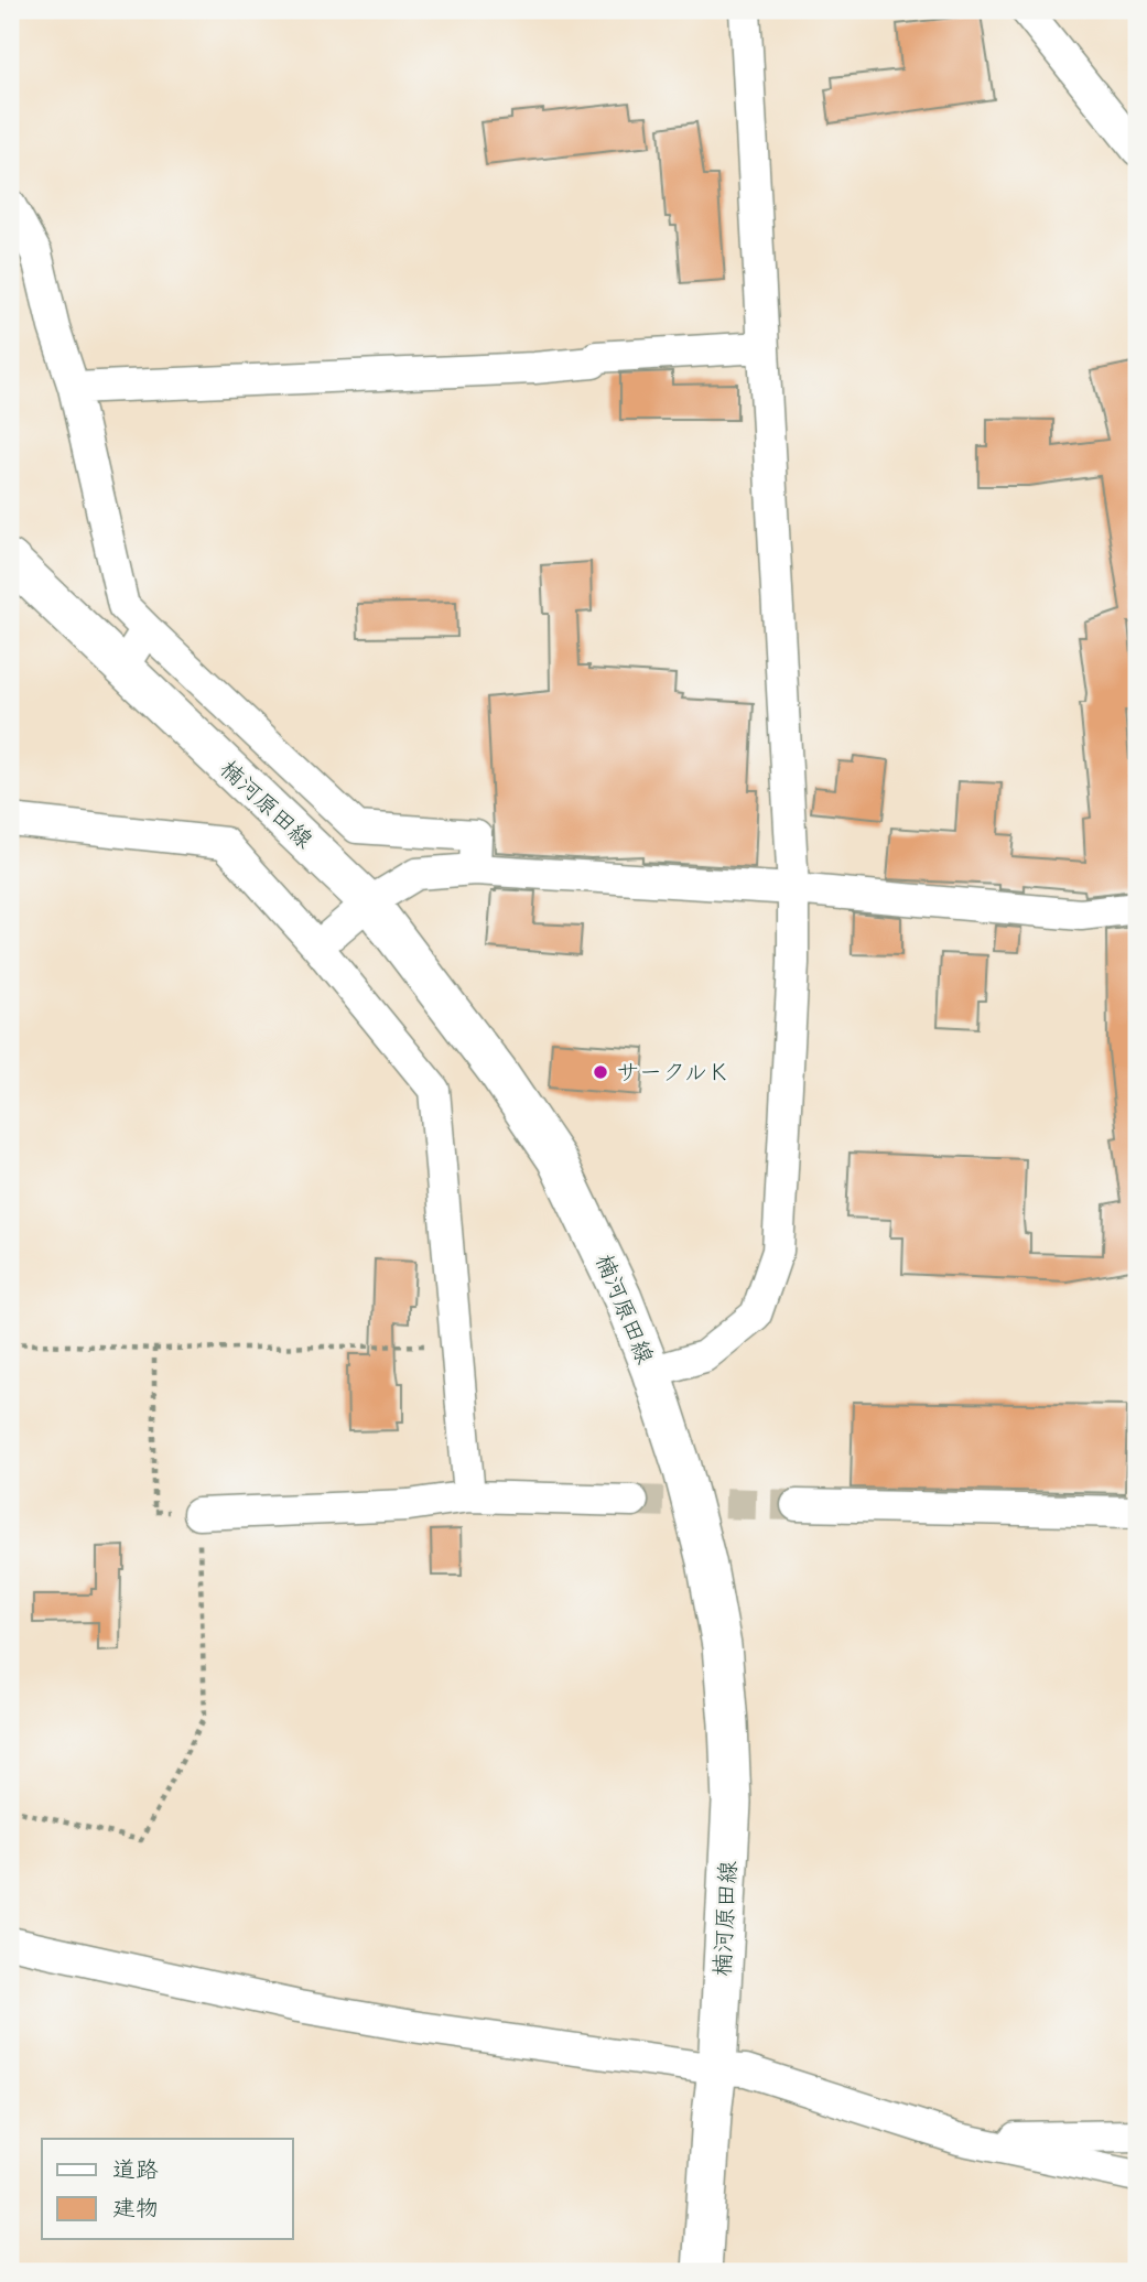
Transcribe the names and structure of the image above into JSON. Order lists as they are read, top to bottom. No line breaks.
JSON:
{"streets":{"main road":["楠河原田線"]},"places":["サークルＫ"],"legend":["道路","建物"]}
